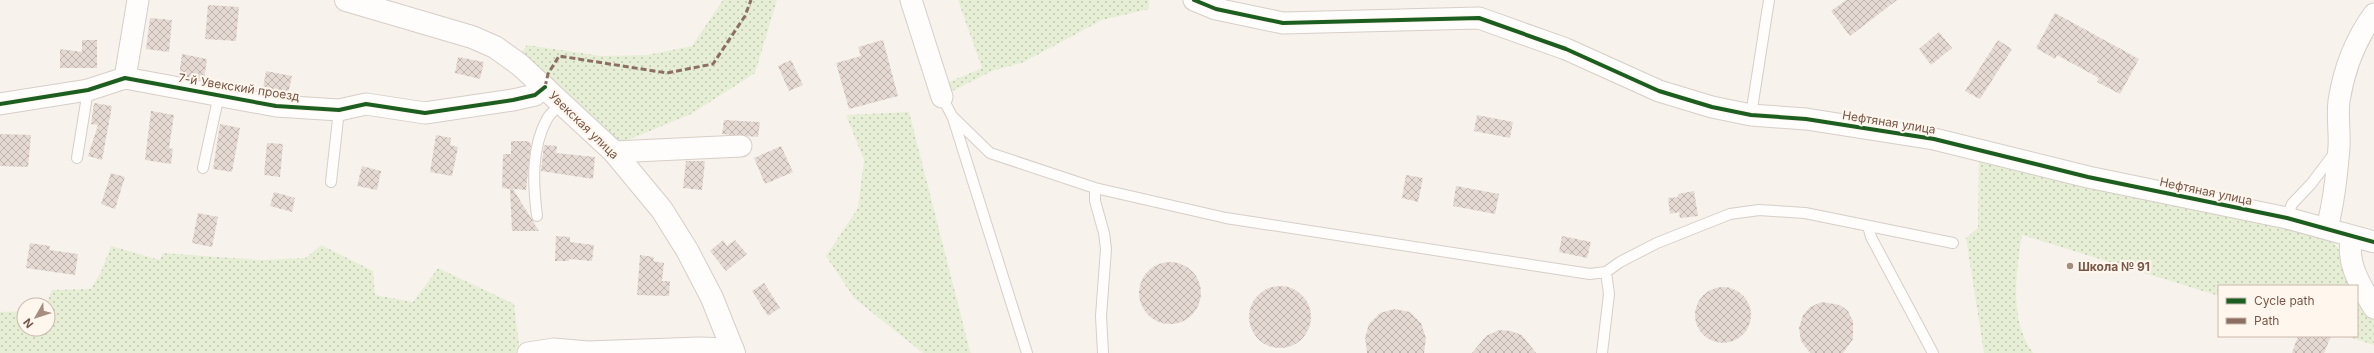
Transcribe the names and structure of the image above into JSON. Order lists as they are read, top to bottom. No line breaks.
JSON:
{"streets":{"street":["7-й Увекский проезд","Нефтяная улица","Увекская улица"]},"crossings":[["7-й Увекский проезд","Увекская улица"]],"places":["Школа № 91"],"legend":["Cycle path","Path"],"north":"bottom left"}
